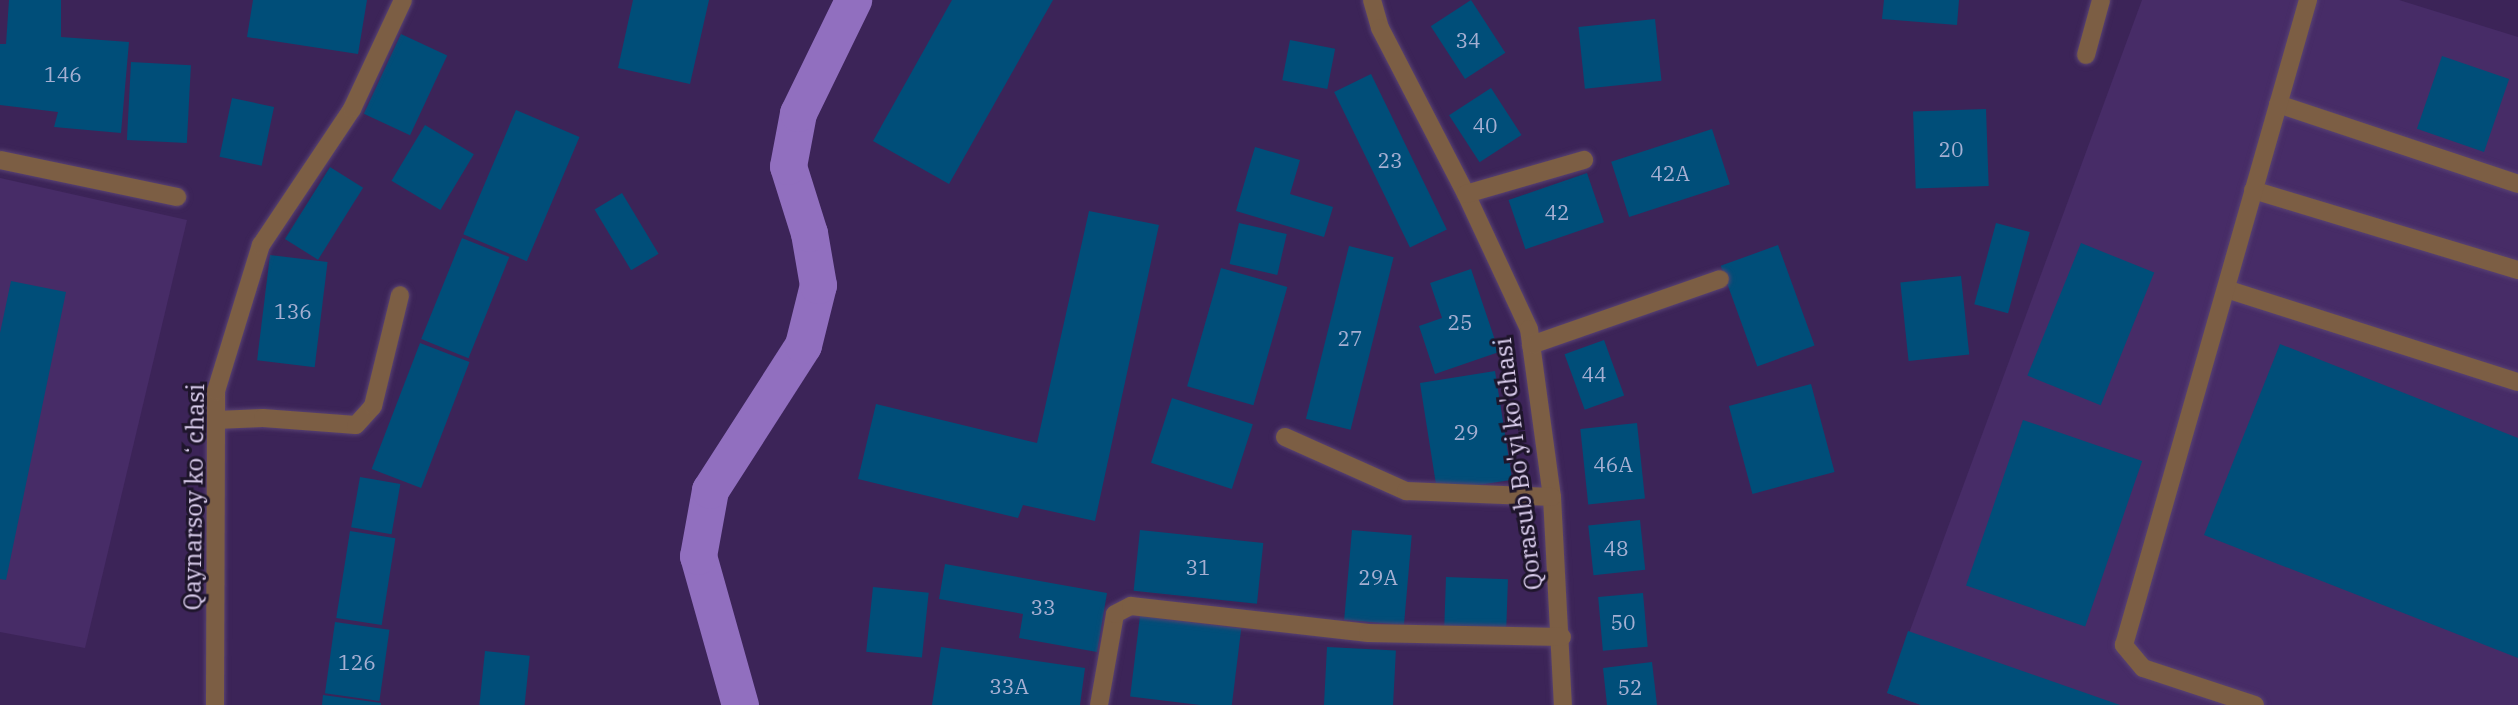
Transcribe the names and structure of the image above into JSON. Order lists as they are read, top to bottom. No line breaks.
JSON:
{"streets":{"street":["Qorasub Bo'yi ko'chasi","Qaynarsoy koʻchasi"]},"house_numbers":["34","146","40","20","23","42A","42","136","25","27","44","29","46A","48","31","29A","33","50","126","33A","52"]}
